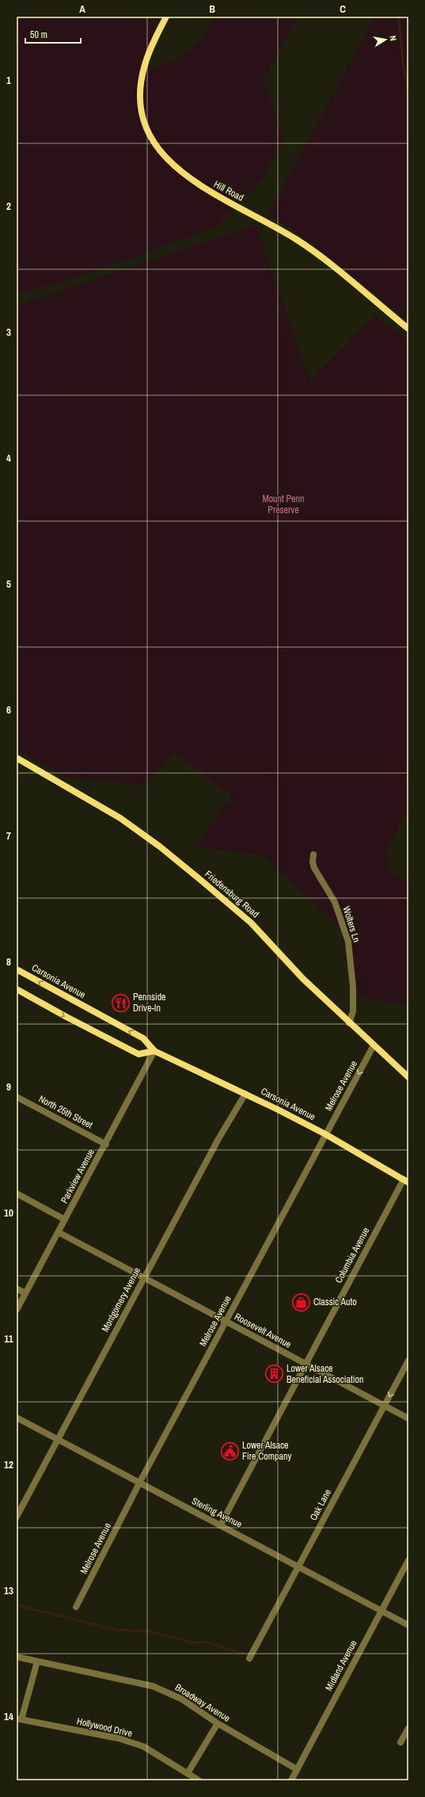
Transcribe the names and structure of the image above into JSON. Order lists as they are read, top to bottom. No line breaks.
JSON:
{"streets":{"street":["Hill Road","Friedensburg Road","Wolters Ln","Carsonia Avenue","Melrose Avenue","North 25th Street","Parkview Avenue","Columbia Avenue","Montgomery Avenue","Roosevelt Avenue","Oak Lane","Sterling Avenue","Midland Avenue","Broadway Avenue","Hollywood Drive"]},"crossings":[["Friedensburg Road","Wolters Ln"],["Friedensburg Road","Melrose Avenue"],["Carsonia Avenue","Melrose Avenue"],["Carsonia Avenue","Parkview Avenue"],["Carsonia Avenue","Columbia Avenue"],["Carsonia Avenue","Montgomery Avenue"],["Melrose Avenue","Roosevelt Avenue"],["Melrose Avenue","Sterling Avenue"],["North 25th Street","Parkview Avenue"],["Parkview Avenue","Roosevelt Avenue"],["Columbia Avenue","Roosevelt Avenue"],["Columbia Avenue","Sterling Avenue"],["Montgomery Avenue","Roosevelt Avenue"],["Montgomery Avenue","Sterling Avenue"],["Roosevelt Avenue","Oak Lane"],["Oak Lane","Sterling Avenue"],["Sterling Avenue","Midland Avenue"],["Midland Avenue","Broadway Avenue"]],"parks":["Mount Penn Preserve"],"places":{"restaurant":["Pennside Drive-In"],"shop":["Classic Auto"],"building":["Lower Alsace Beneficial Association"],"public building":["Lower Alsace Fire Company"]},"scale_bar":"50 m","north":"right","grid":{"columns":["A","B","C"],"rows":["1","2","3","4","5","6","7","8","9","10","11","12","13","14"]}}
